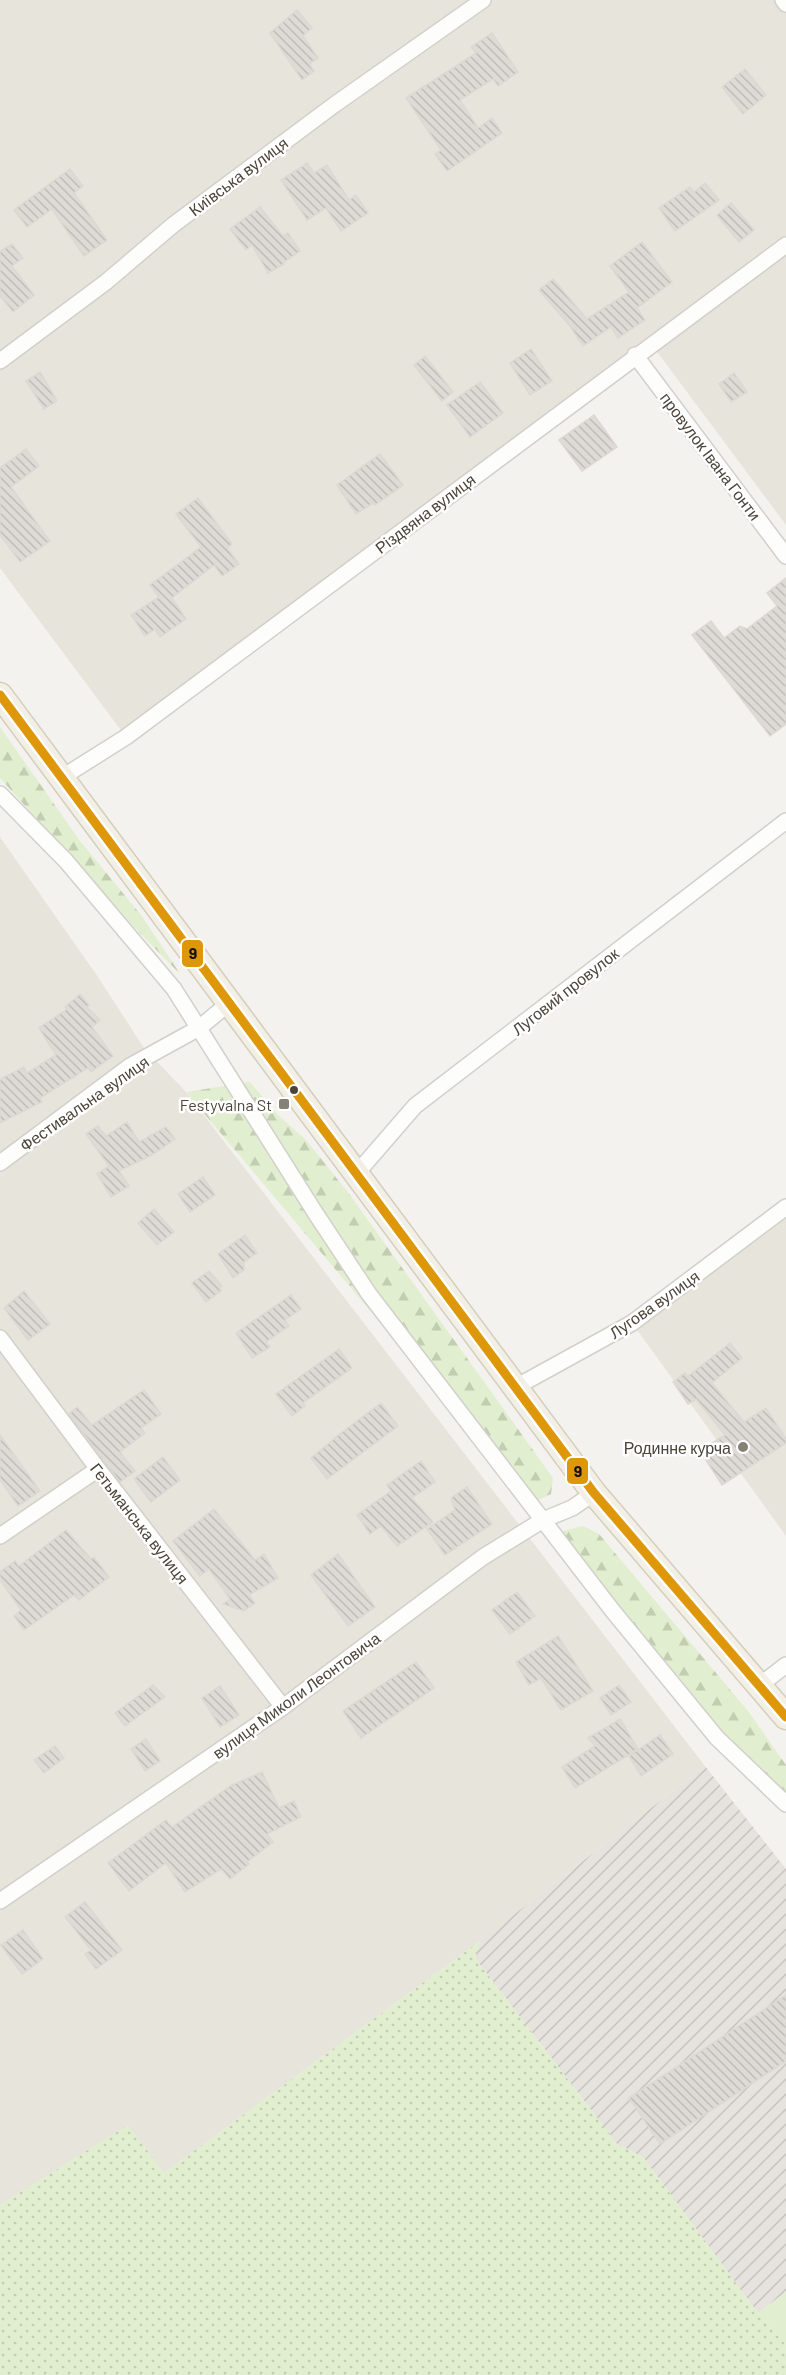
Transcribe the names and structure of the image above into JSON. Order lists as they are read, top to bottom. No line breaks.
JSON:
{"streets":{"street":["Київська вулиця","провулок Івана Гонти","Різдвяна вулиця","Луговий провулок","Фестивальна вулиця","Лугова вулиця","Гетьманська вулиця","вулиця Миколи Леонтовича"]},"crossings":[["провулок Івана Гонти","Різдвяна вулиця"],["Гетьманська вулиця","вулиця Миколи Леонтовича"]],"places":{"transit":["Festyvalna St"],"other":["Родинне курча"]},"lines":["transit line 9"]}
